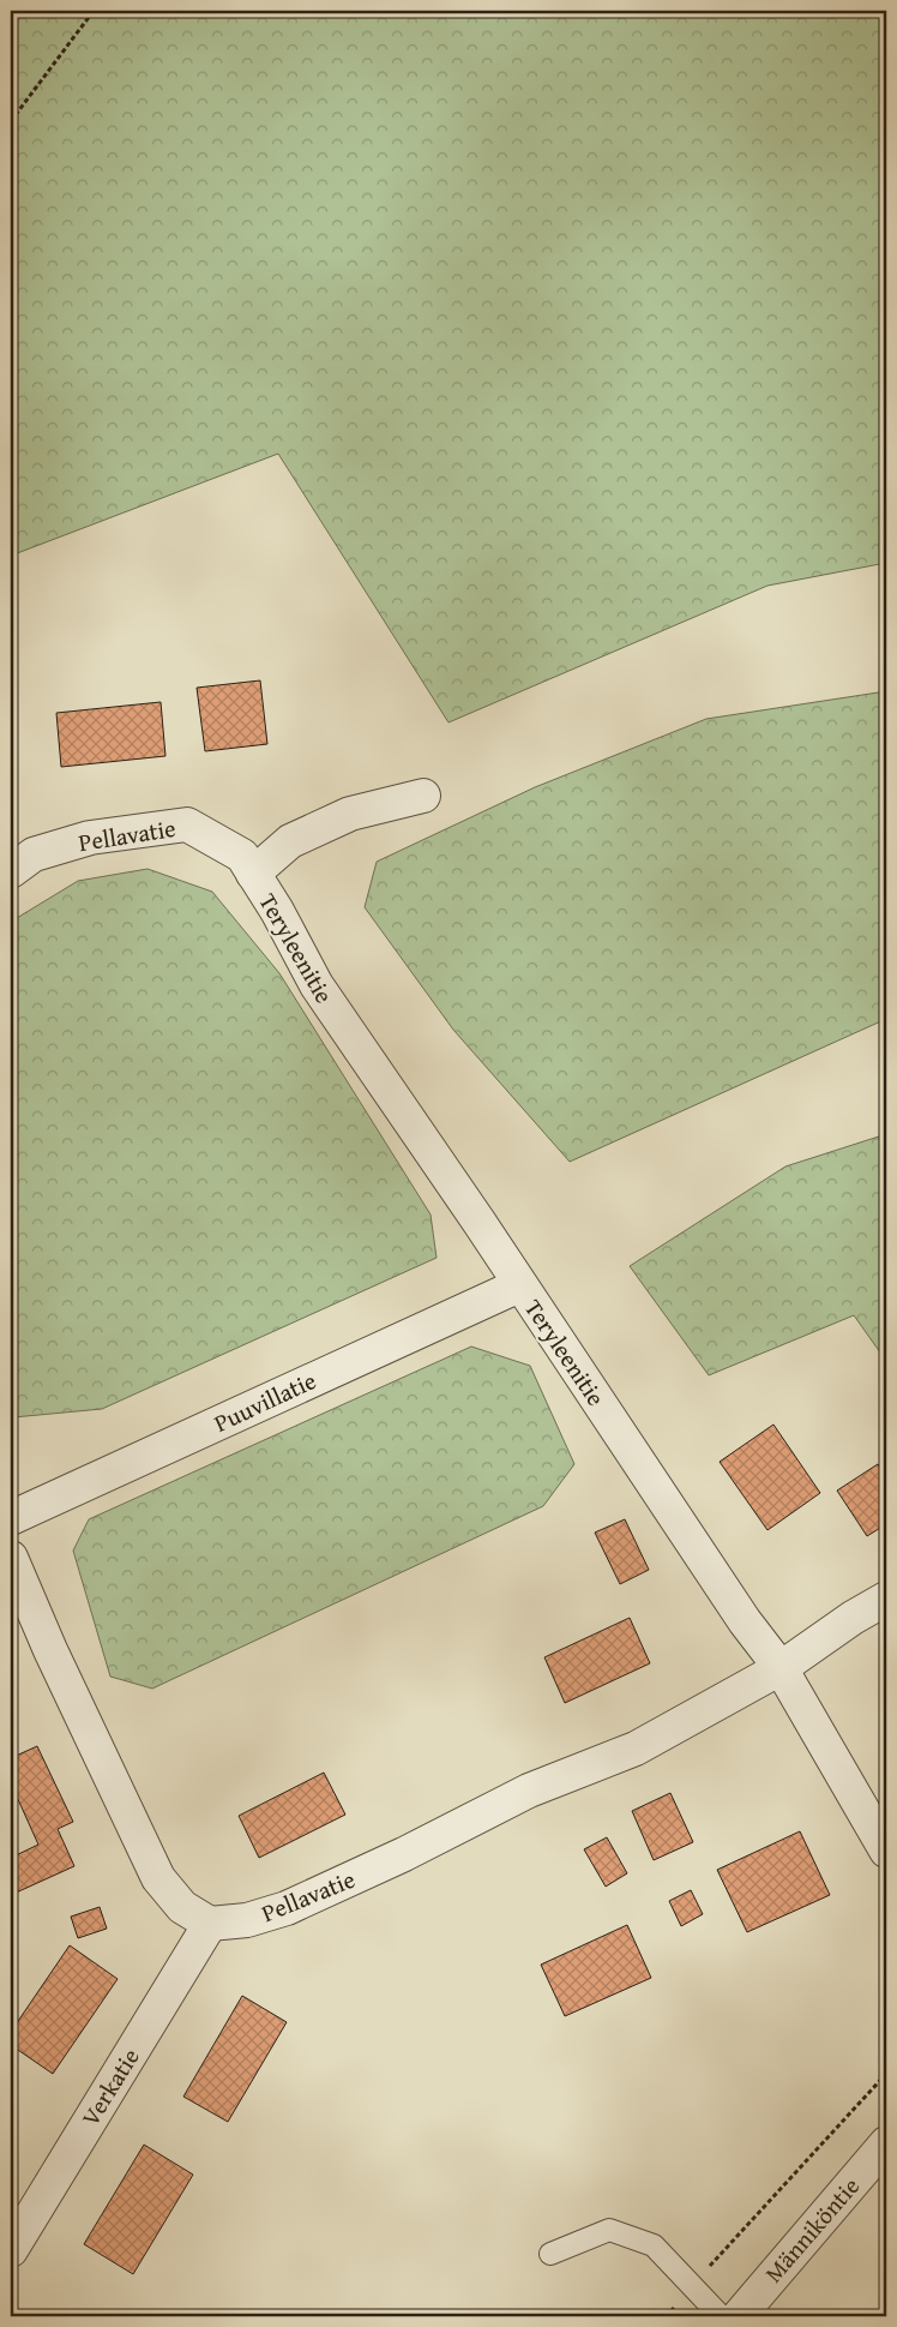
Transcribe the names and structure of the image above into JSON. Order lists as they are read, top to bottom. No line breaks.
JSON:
{"streets":{"street":["Pellavatie","Teryleenitie","Puuvillatie","Verkatie","Männiköntie"]},"crossings":[["Pellavatie","Teryleenitie"],["Pellavatie","Verkatie"],["Teryleenitie","Puuvillatie"]]}
